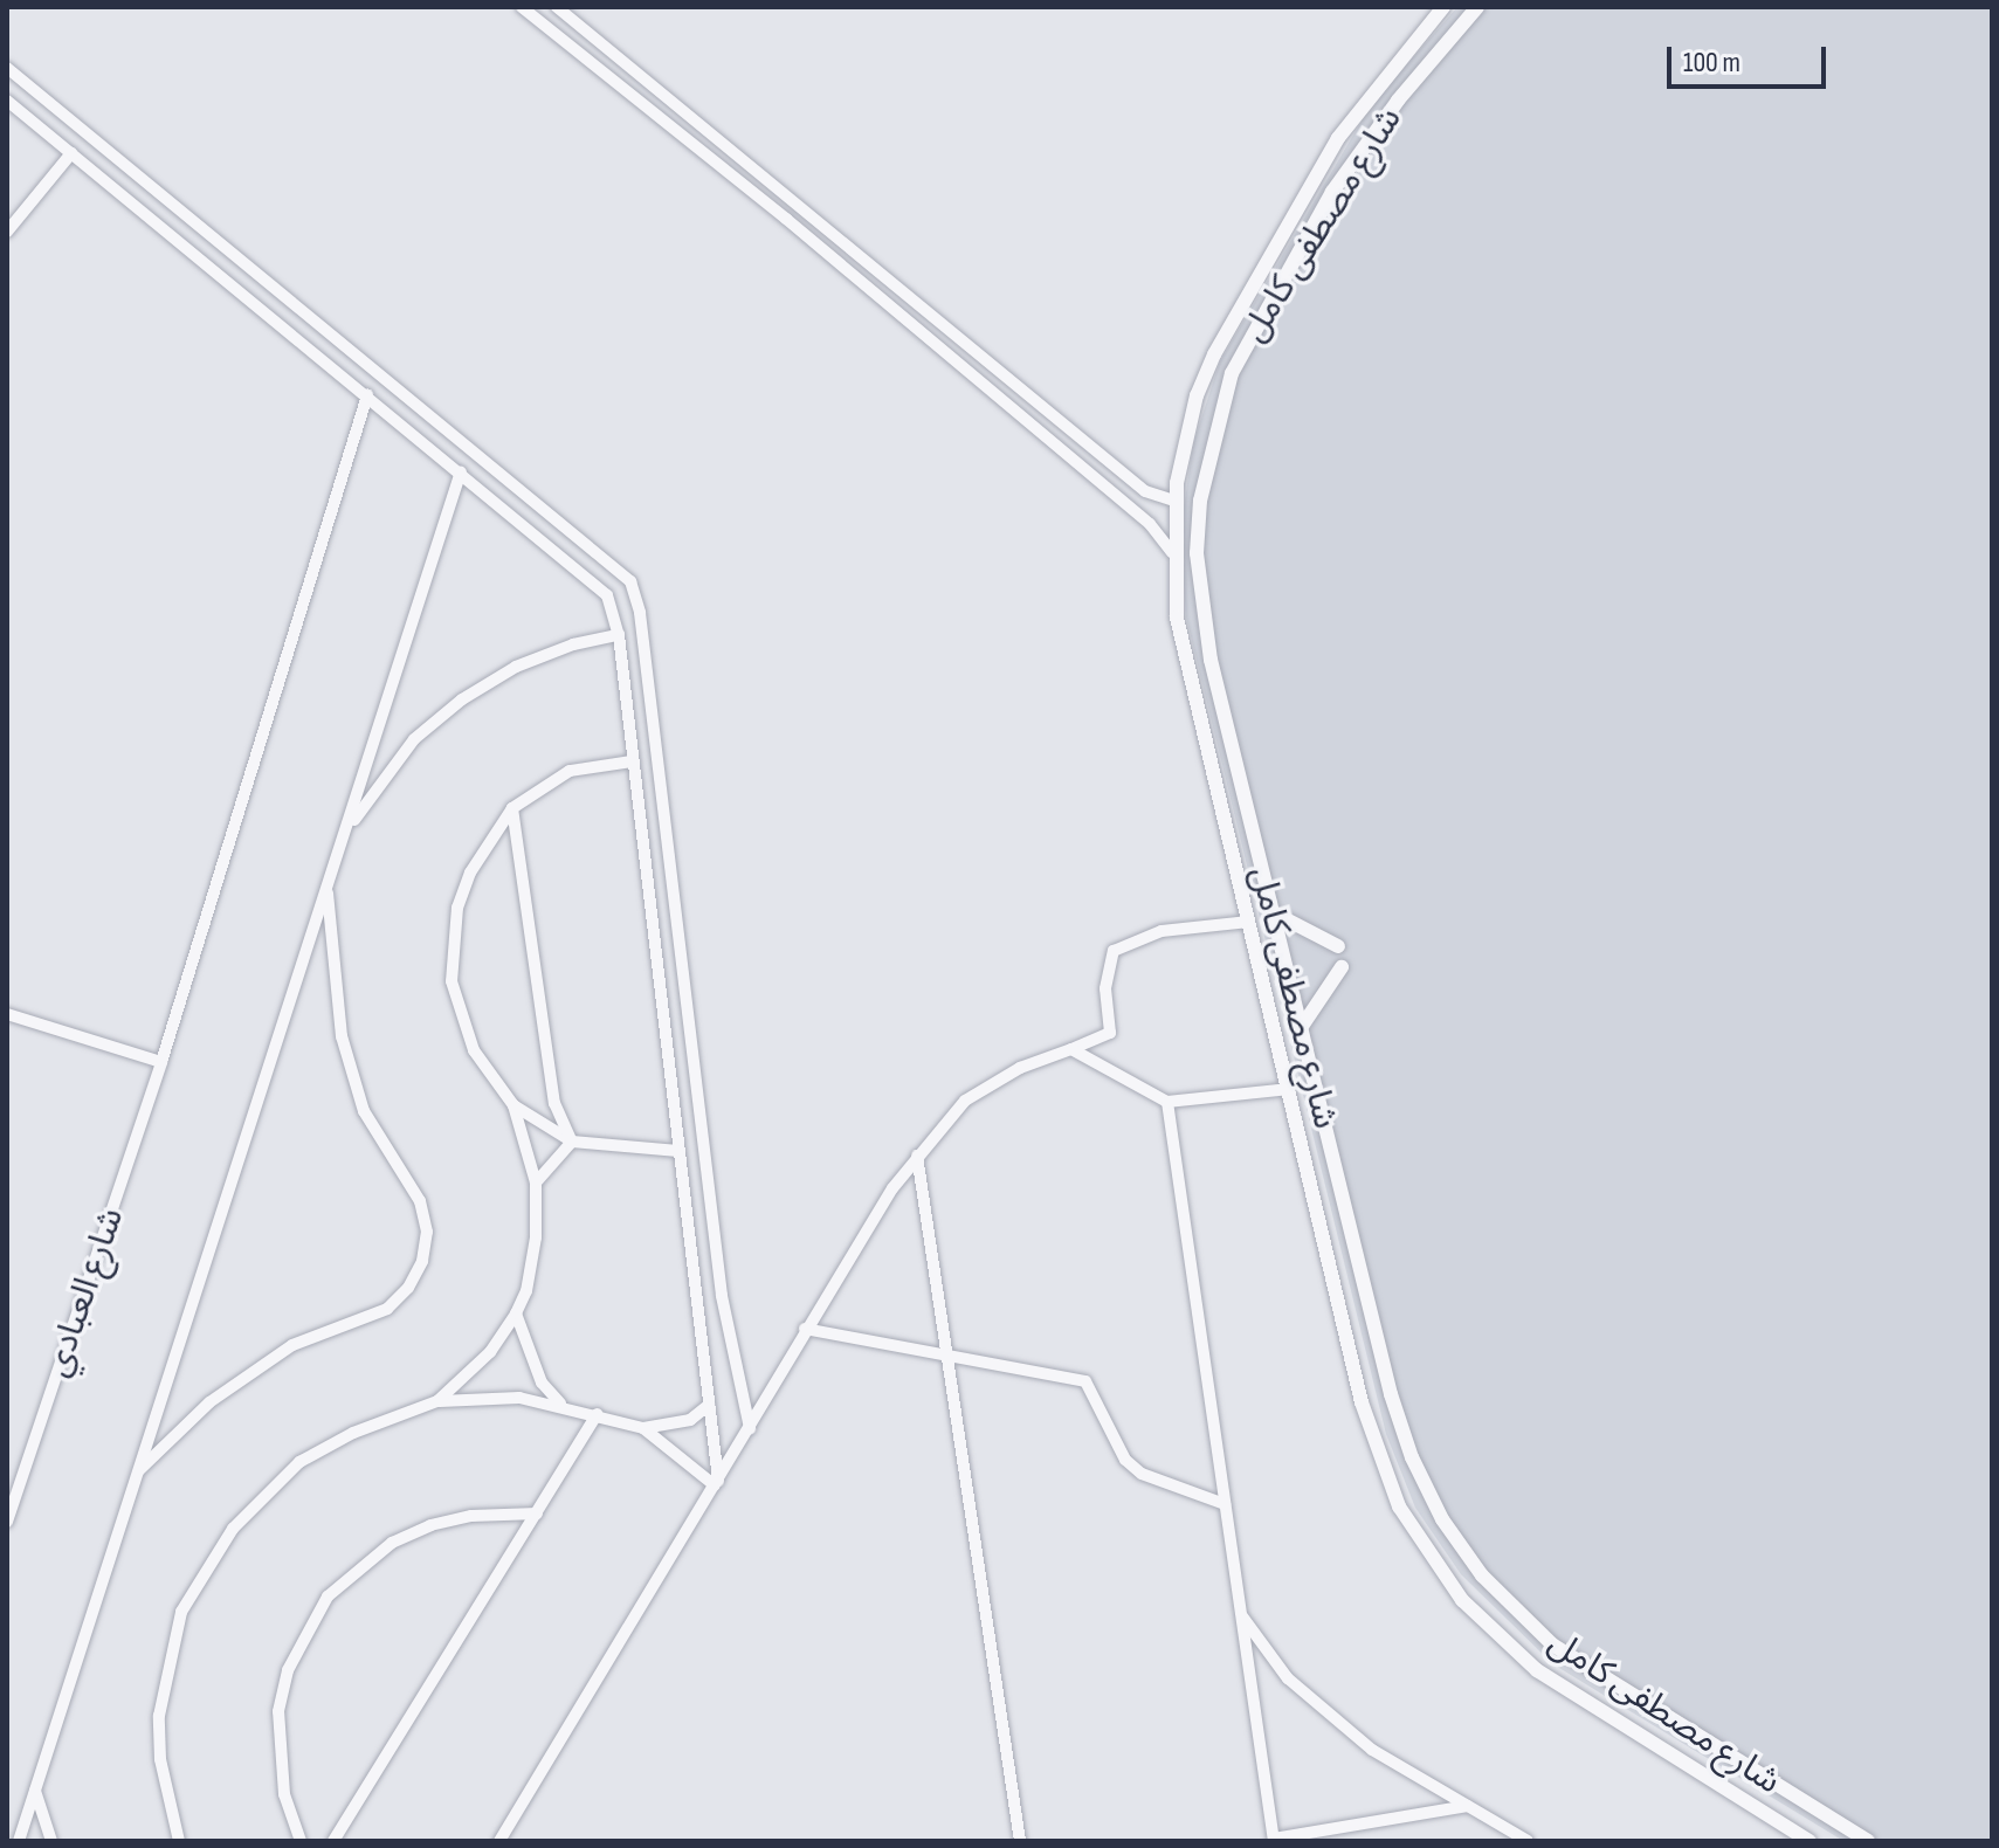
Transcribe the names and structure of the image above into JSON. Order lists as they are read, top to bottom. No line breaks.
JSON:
{"streets":{"street":["شارع مصطفى كامل","شارع العبادي"]},"scale_bar":"100 m"}
